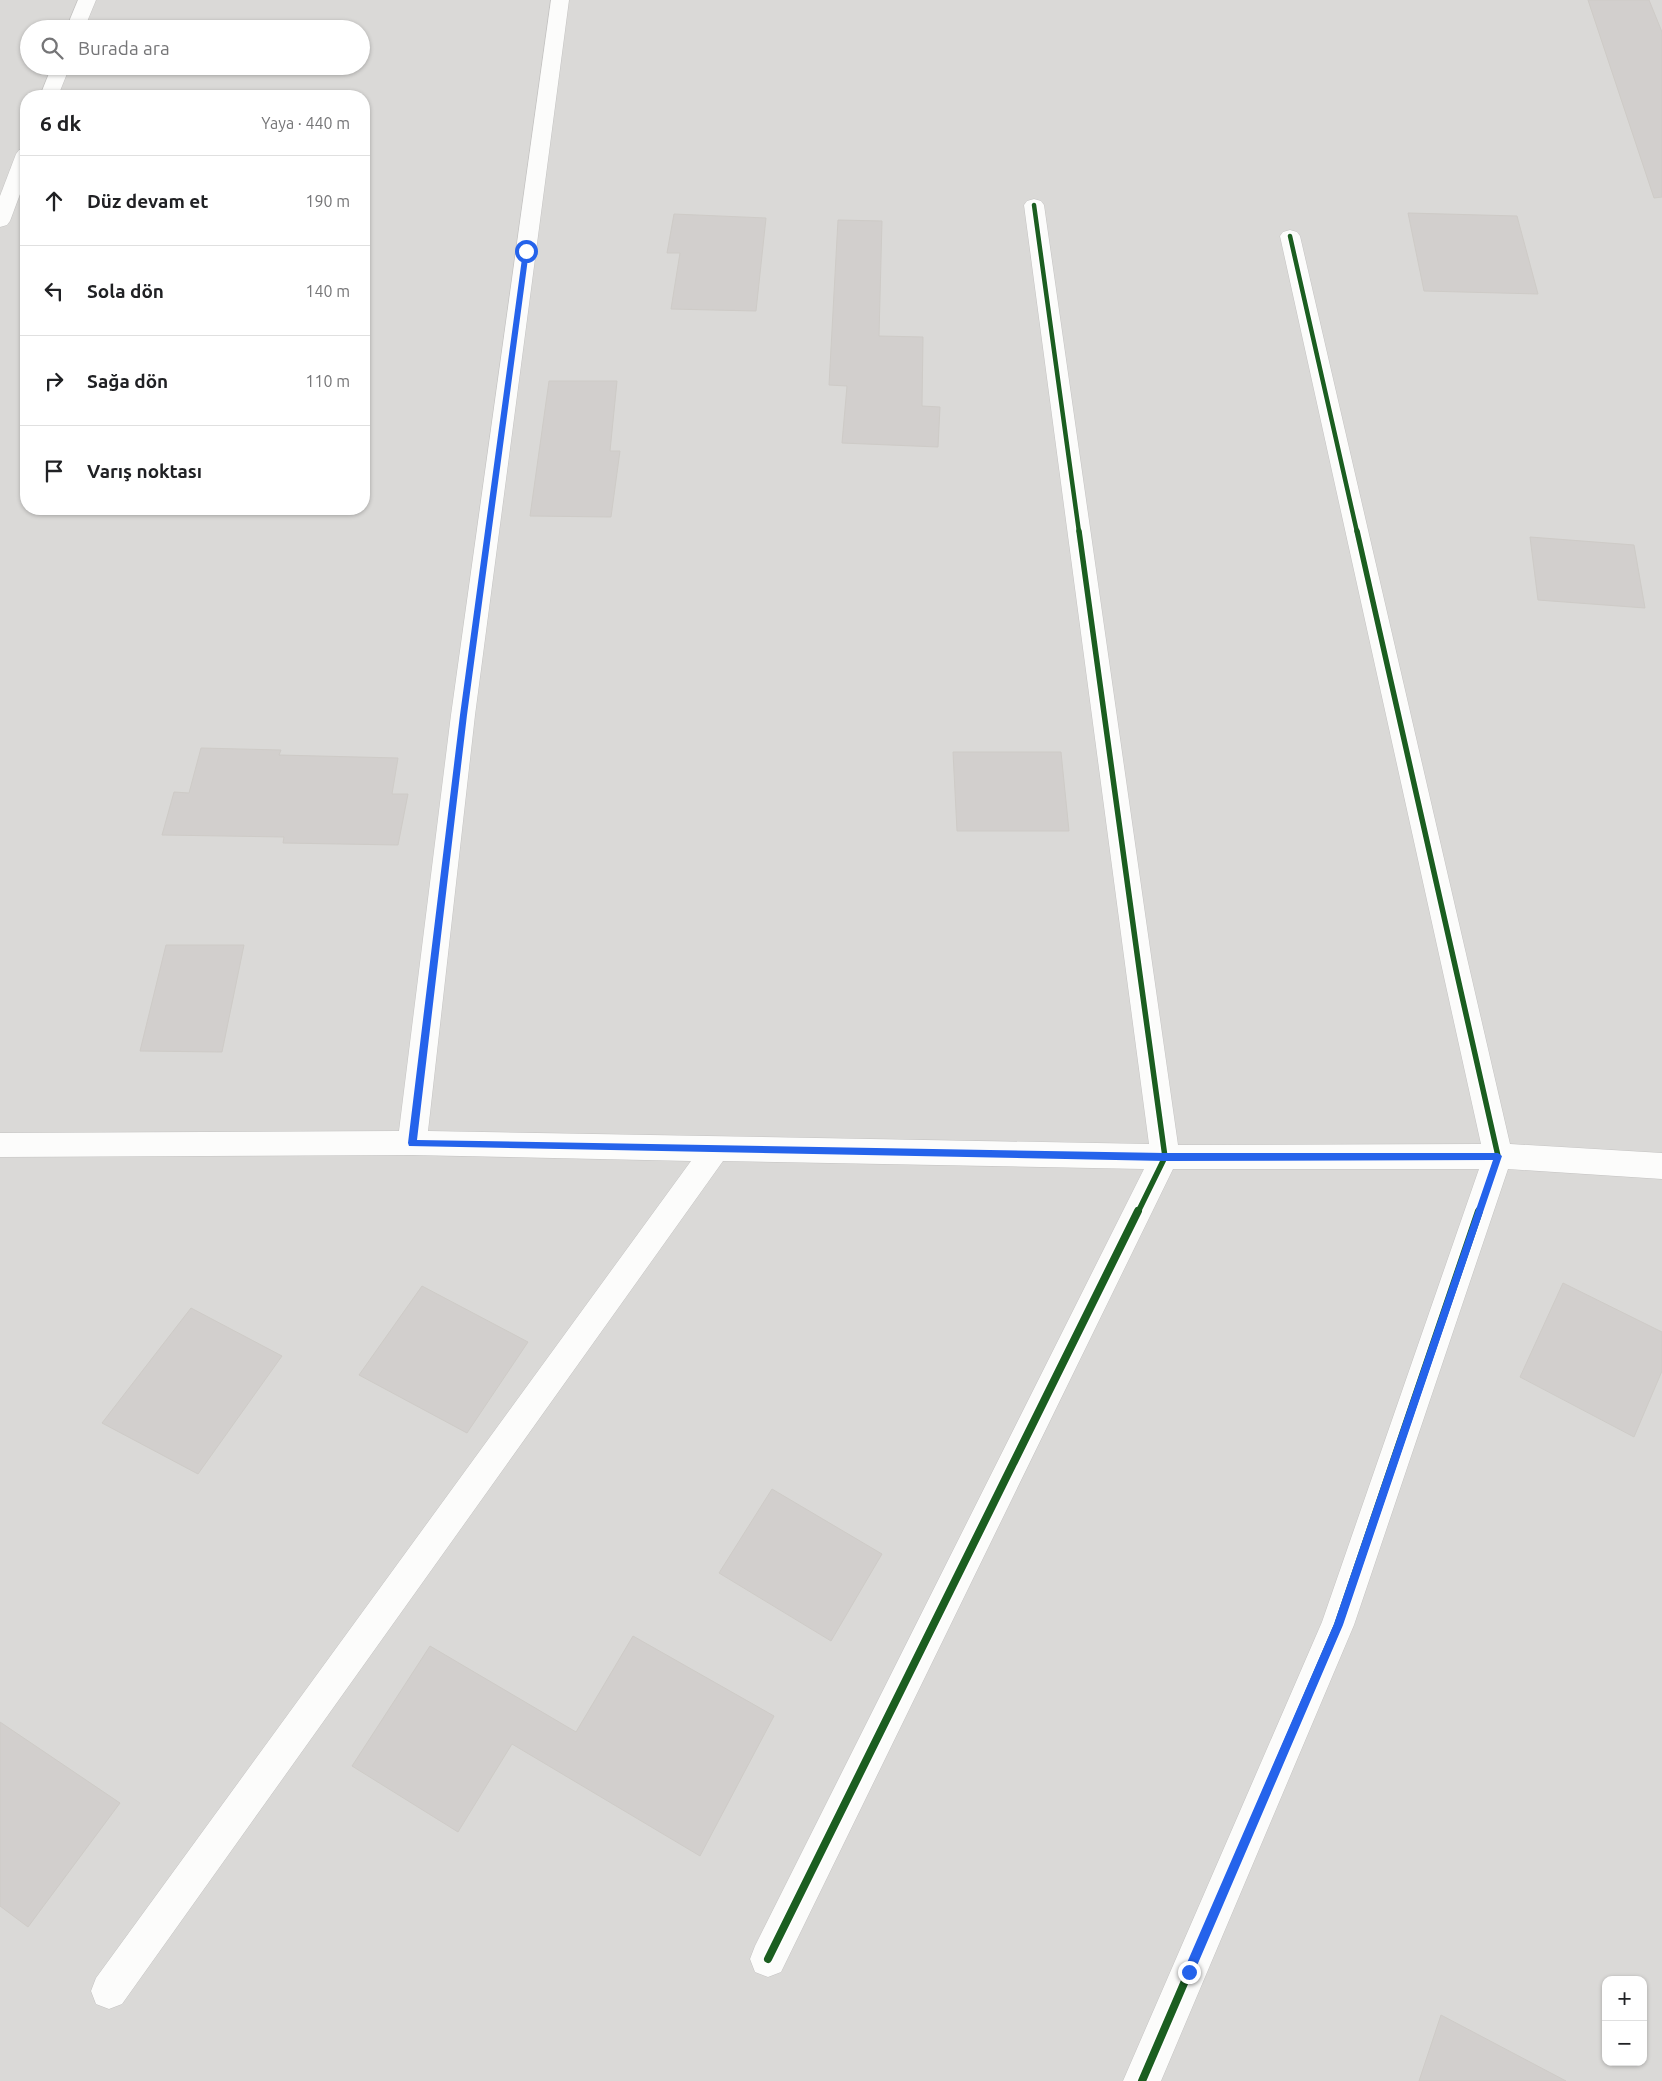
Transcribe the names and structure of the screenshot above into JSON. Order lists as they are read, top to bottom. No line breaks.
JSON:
{"page":{"search":"Burada ara","heading":["6 dk","Yaya · 440 m"],"list":[["Düz devam et","190 m"],["Sola dön","140 m"],["Sağa dön","110 m"],"Varış noktası"],"map_buttons":["+","−"]}}
